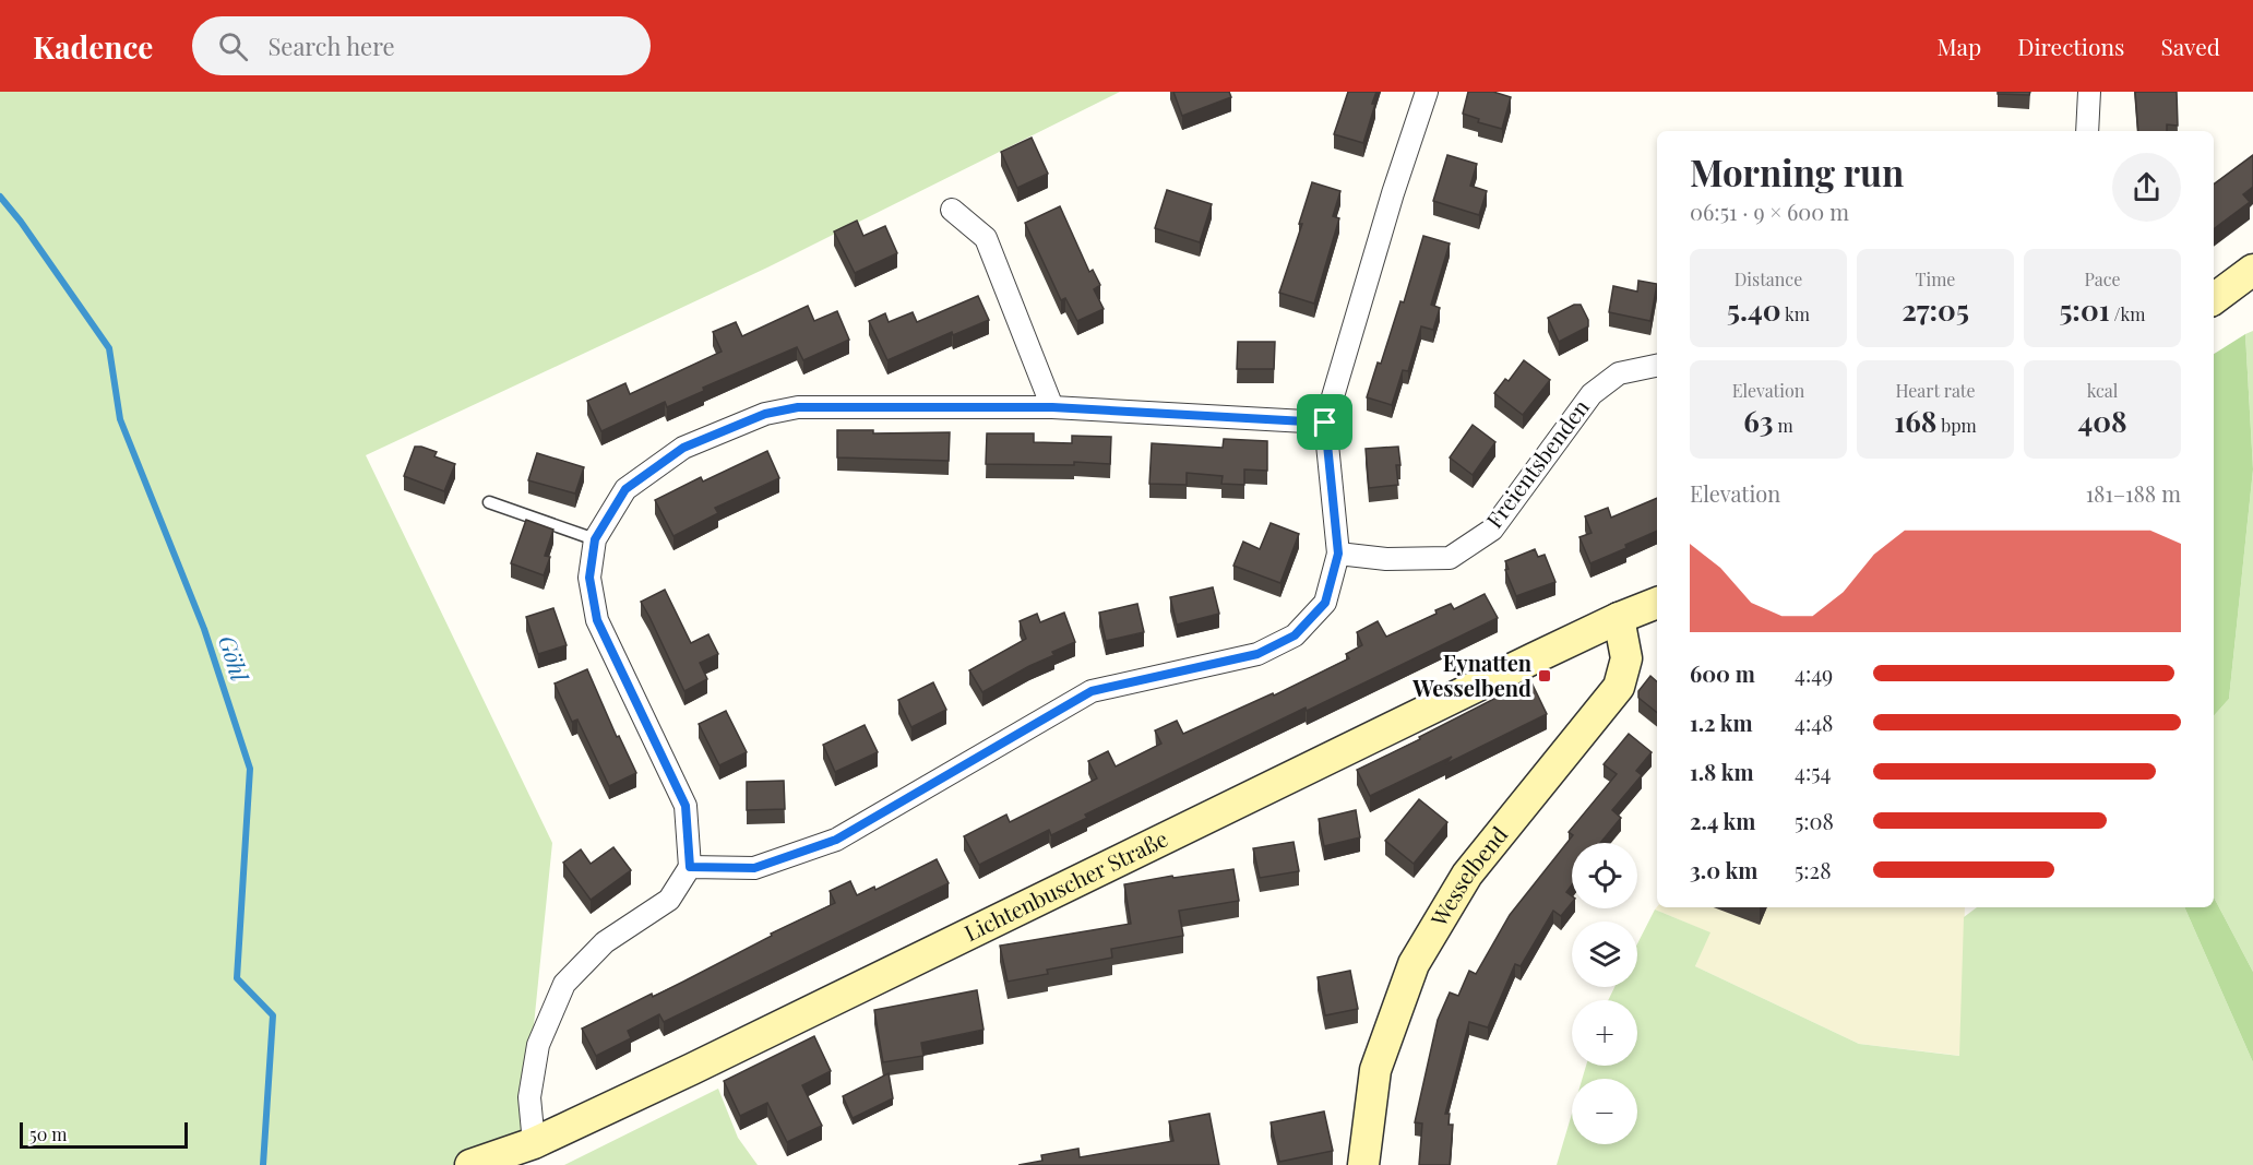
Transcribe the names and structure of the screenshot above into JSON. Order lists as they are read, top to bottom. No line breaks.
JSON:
{"streets":{"street":["Freientsbenden","Wesselbend","Lichtenbuscher Straße"]},"crossings":[["Wesselbend","Lichtenbuscher Straße"]],"water":["Göhl"],"places":{"transit":["Eynatten Wesselbend"]},"scale_bar":"50 m","page":{"header":"Kadence","search":"Search here","nav":["Map","Directions","Saved"],"heading":["Morning run","06:51 · 9 × 600 m"],"stats":[["Distance","5.40 km"],["Time","27:05"],["Pace","5:01 /km"],["Elevation","63 m"],["Heart rate","168 bpm"],["kcal","408"]],"chart":["Elevation","181–188 m"],"list":[{"name":"600 m","note":"4:49"},{"name":"1.2 km","note":"4:48"},{"name":"1.8 km","note":"4:54"},{"name":"2.4 km","note":"5:08"},{"name":"3.0 km","note":"5:28"}],"map_buttons":["+","−"],"scale":"50 m"}}
